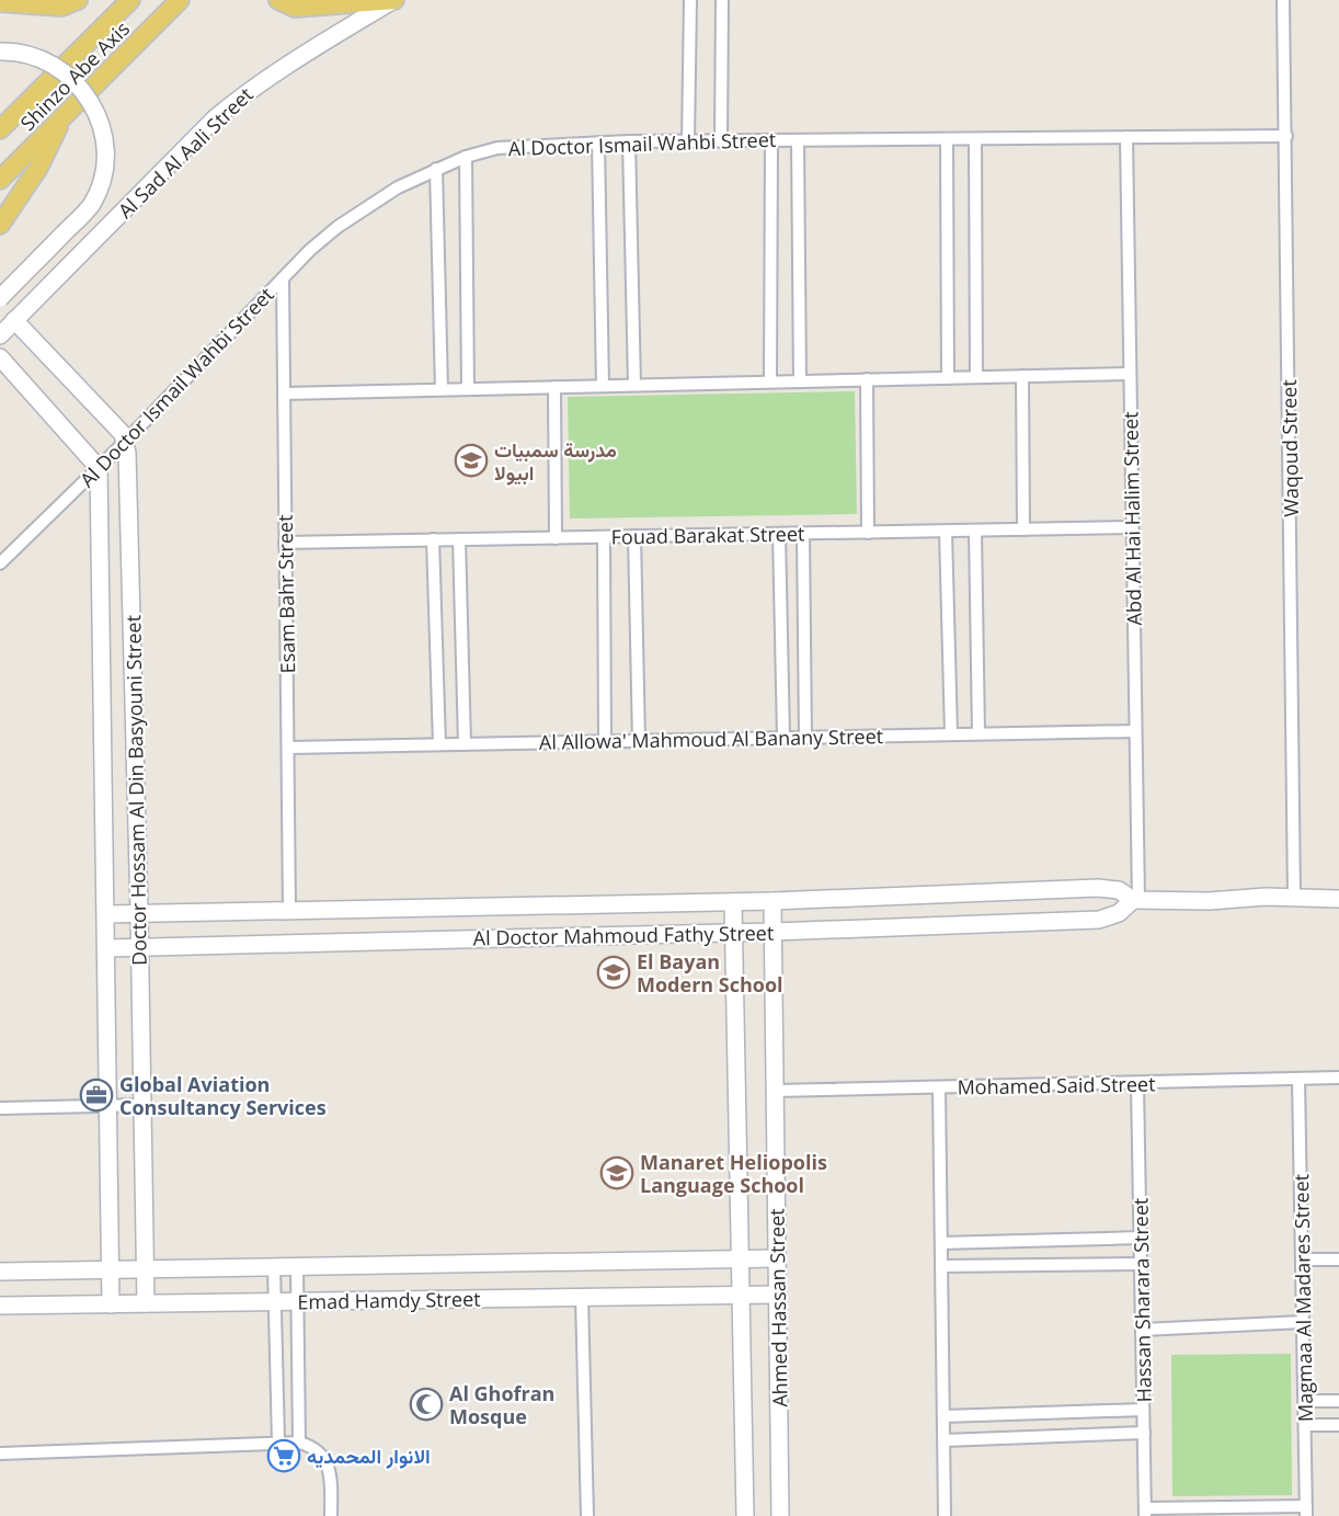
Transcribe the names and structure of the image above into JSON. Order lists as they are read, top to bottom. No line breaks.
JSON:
{"streets":{"main road":["Shinzo Abe Axis"],"street":["Al Doctor Ismail Wahbi Street","Al Sad Al Aali Street","Waqoud Street","Abd Al Hai Halim Street","Fouad Barakat Street","Esam Bahr Street","Al Allowa' Mahmoud Al Banany Street","Doctor Hossam Al Din Basyouni Street","Al Doctor Mahmoud Fathy Street","Mohamed Said Street","Magmaa Al Madares Street","Emad Hamdy Street","Hassan Sharara Street","Ahmed Hassan Street"]},"crossings":[["Al Doctor Ismail Wahbi Street","Waqoud Street"],["Al Doctor Ismail Wahbi Street","Abd Al Hai Halim Street"],["Al Doctor Ismail Wahbi Street","Esam Bahr Street"],["Al Doctor Ismail Wahbi Street","Doctor Hossam Al Din Basyouni Street"],["Waqoud Street","Al Doctor Mahmoud Fathy Street"],["Abd Al Hai Halim Street","Fouad Barakat Street"],["Abd Al Hai Halim Street","Al Allowa' Mahmoud Al Banany Street"],["Abd Al Hai Halim Street","Al Doctor Mahmoud Fathy Street"],["Fouad Barakat Street","Esam Bahr Street"],["Esam Bahr Street","Al Allowa' Mahmoud Al Banany Street"],["Esam Bahr Street","Al Doctor Mahmoud Fathy Street"],["Doctor Hossam Al Din Basyouni Street","Al Doctor Mahmoud Fathy Street"],["Doctor Hossam Al Din Basyouni Street","Emad Hamdy Street"],["Al Doctor Mahmoud Fathy Street","Ahmed Hassan Street"],["Mohamed Said Street","Magmaa Al Madares Street"],["Mohamed Said Street","Hassan Sharara Street"],["Mohamed Said Street","Ahmed Hassan Street"],["Emad Hamdy Street","Ahmed Hassan Street"]],"places":{"school or university":["مدرسة سمبيات ابيولا","El Bayan Modern School","Manaret Heliopolis Language School"],"office":["Global Aviation Consultancy Services"],"mosque":["Al Ghofran Mosque"],"supermarket":["الانوار المحمديه"]}}
